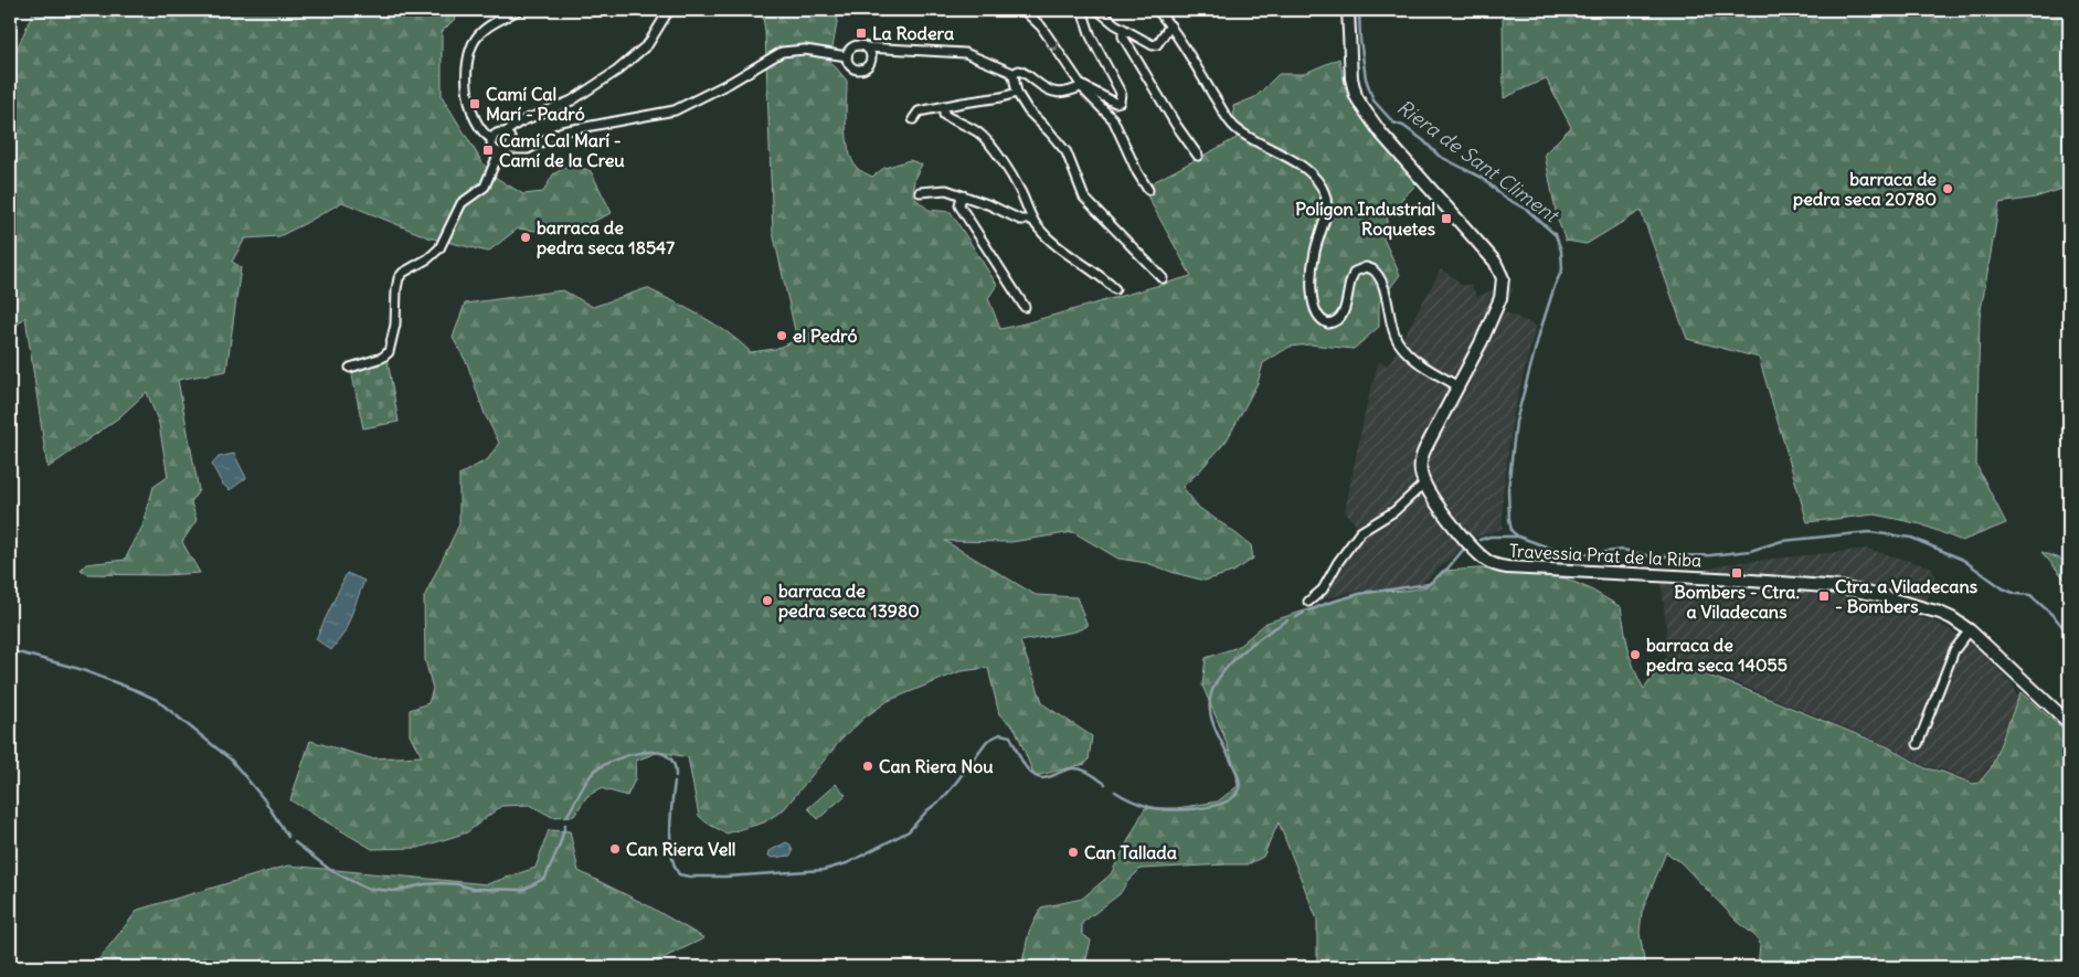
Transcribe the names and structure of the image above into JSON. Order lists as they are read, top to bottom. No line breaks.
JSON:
{"streets":{"street":["Travessia Prat de la Riba"]},"water":["Riera de Sant Climent"],"places":{"transit":["La Rodera","Camí Cal Marí - Padró","Camí Cal Marí - Camí de la Creu","Polígon Industrial Roquetes","Bombers - Ctra. a Viladecans","Ctra. a Viladecans - Bombers"],"other":["barraca de pedra seca 20780","barraca de pedra seca 18547","el Pedró","barraca de pedra seca 13980","barraca de pedra seca 14055","Can Riera Nou","Can Riera Vell","Can Tallada"]}}
